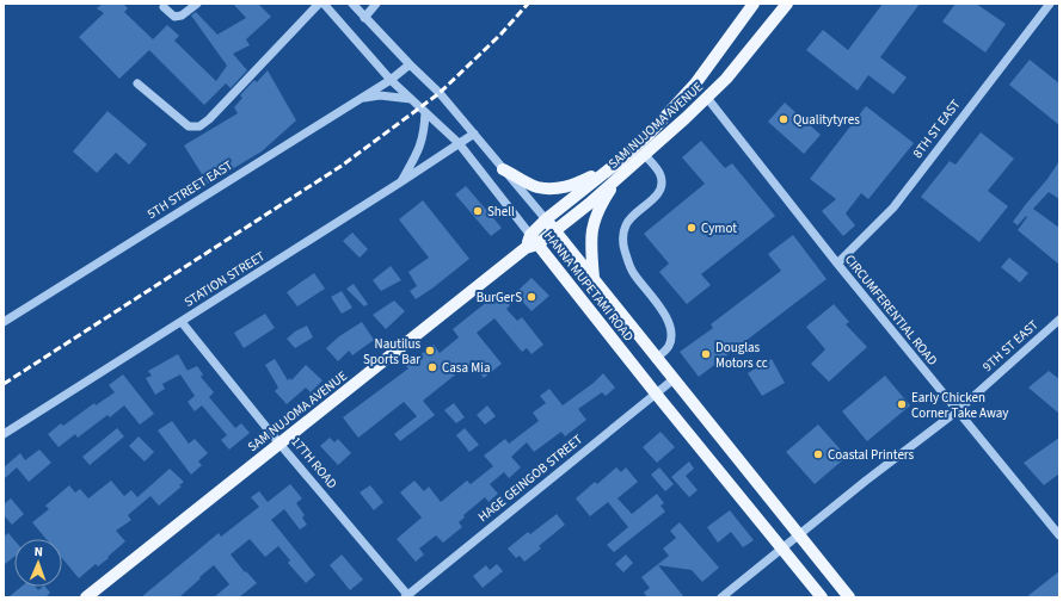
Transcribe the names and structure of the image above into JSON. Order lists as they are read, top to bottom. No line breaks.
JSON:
{"streets":{"main road":["SAM NUJOMA AVENUE","HANNA MUPETAMI ROAD"],"street":["8TH ST EAST","5TH STREET EAST","STATION STREET","CIRCUMFERENTIAL ROAD","9TH ST EAST","17TH ROAD","HAGE GEINGOB STREET"]},"crossings":[["SAM NUJOMA AVENUE","HANNA MUPETAMI ROAD"],["SAM NUJOMA AVENUE","CIRCUMFERENTIAL ROAD"],["SAM NUJOMA AVENUE","17TH ROAD"],["8TH ST EAST","CIRCUMFERENTIAL ROAD"],["5TH STREET EAST","HANNA MUPETAMI ROAD"],["STATION STREET","HANNA MUPETAMI ROAD"],["STATION STREET","17TH ROAD"],["HANNA MUPETAMI ROAD","9TH ST EAST"],["HANNA MUPETAMI ROAD","HAGE GEINGOB STREET"],["CIRCUMFERENTIAL ROAD","9TH ST EAST"],["17TH ROAD","HAGE GEINGOB STREET"]],"places":["Qualitytyres","Shell","Cymot","BurGerS","Nautilus Sports Bar","Douglas Motors cc","Casa Mia","Early Chicken Corner Take Away","Coastal Printers"],"north":"top"}
